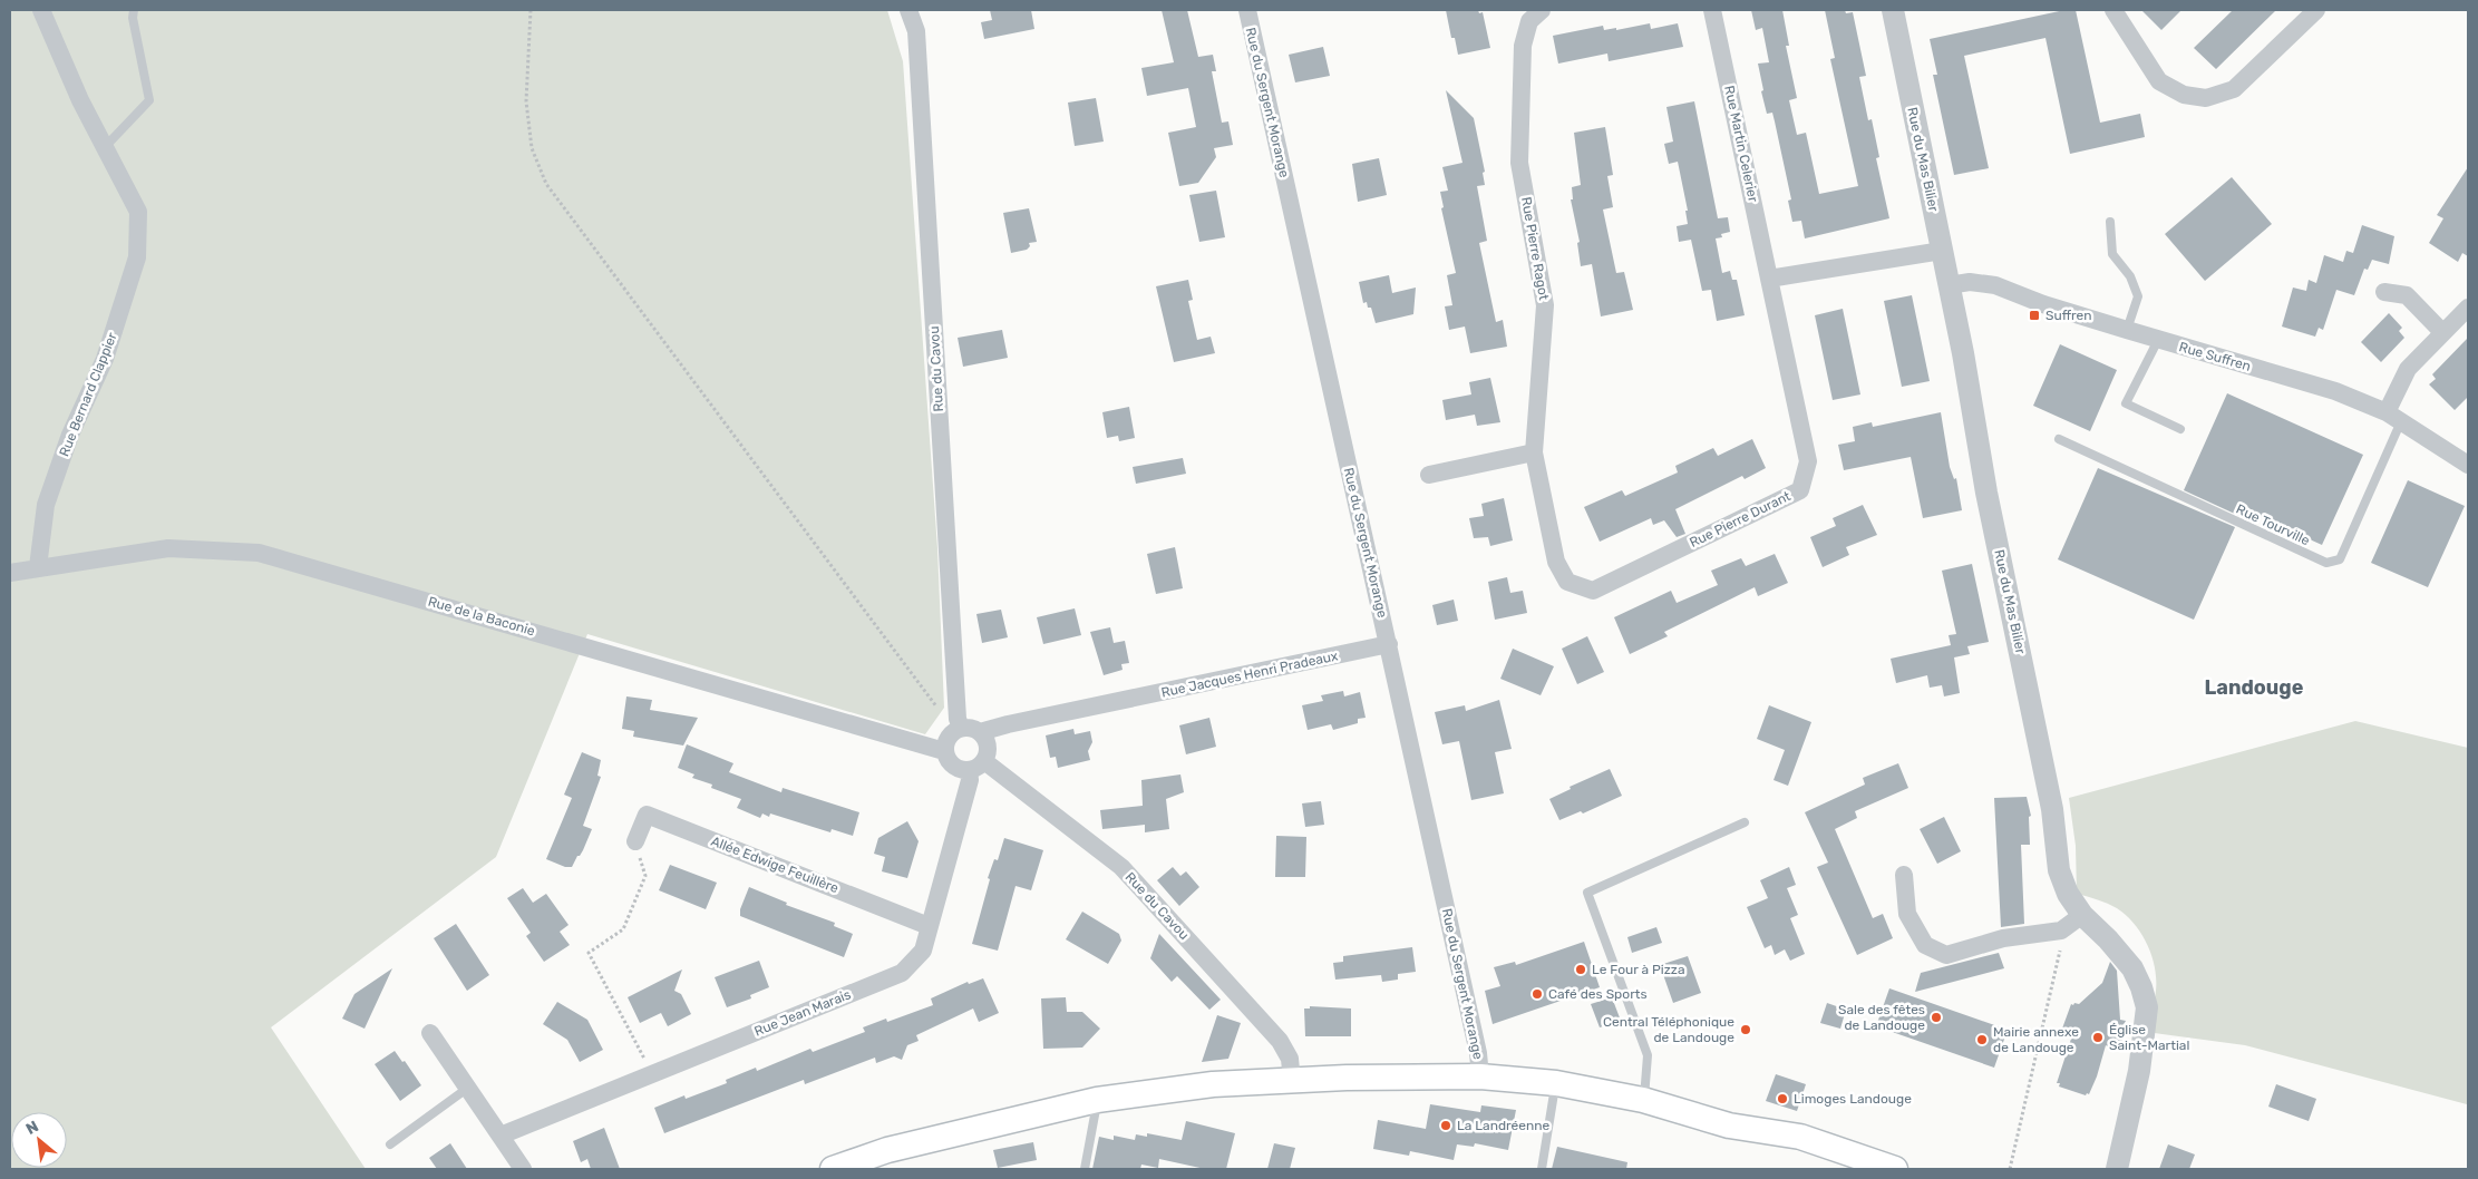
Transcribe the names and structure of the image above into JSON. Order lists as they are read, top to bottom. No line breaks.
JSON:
{"streets":{"street":["Rue du Sergent Morange","Rue Martin Celerier","Rue du Mas Bilier","Rue Pierre Ragot","Rue Suffren","Rue du Cavou","Rue Bernard Clappier","Rue Pierre Durant","Rue de la Baconie","Rue Jacques Henri Pradeaux","Allée Edwige Feuillère","Rue Jean Marais"],"lane":["Rue Tourville"]},"crossings":[["Rue du Sergent Morange","Rue Jacques Henri Pradeaux"],["Rue Martin Celerier","Rue Pierre Durant"],["Rue du Mas Bilier","Rue Suffren"],["Rue Pierre Ragot","Rue Pierre Durant"],["Rue Suffren","Rue Tourville"],["Rue du Cavou","Rue de la Baconie"],["Rue du Cavou","Rue Jacques Henri Pradeaux"],["Rue du Cavou","Rue Jean Marais"],["Rue Bernard Clappier","Rue de la Baconie"],["Rue de la Baconie","Rue Jacques Henri Pradeaux"],["Rue de la Baconie","Rue Jean Marais"],["Rue Jacques Henri Pradeaux","Rue Jean Marais"],["Allée Edwige Feuillère","Rue Jean Marais"]],"districts":["Landouge"],"places":{"transit":["Suffren"],"other":["Le Four à Pizza","Café des Sports","Sale des fêtes de Landouge","Central Téléphonique de Landouge","Église Saint-Martial","Mairie annexe de Landouge","Limoges Landouge","La Landréenne"]},"north":"top left"}
